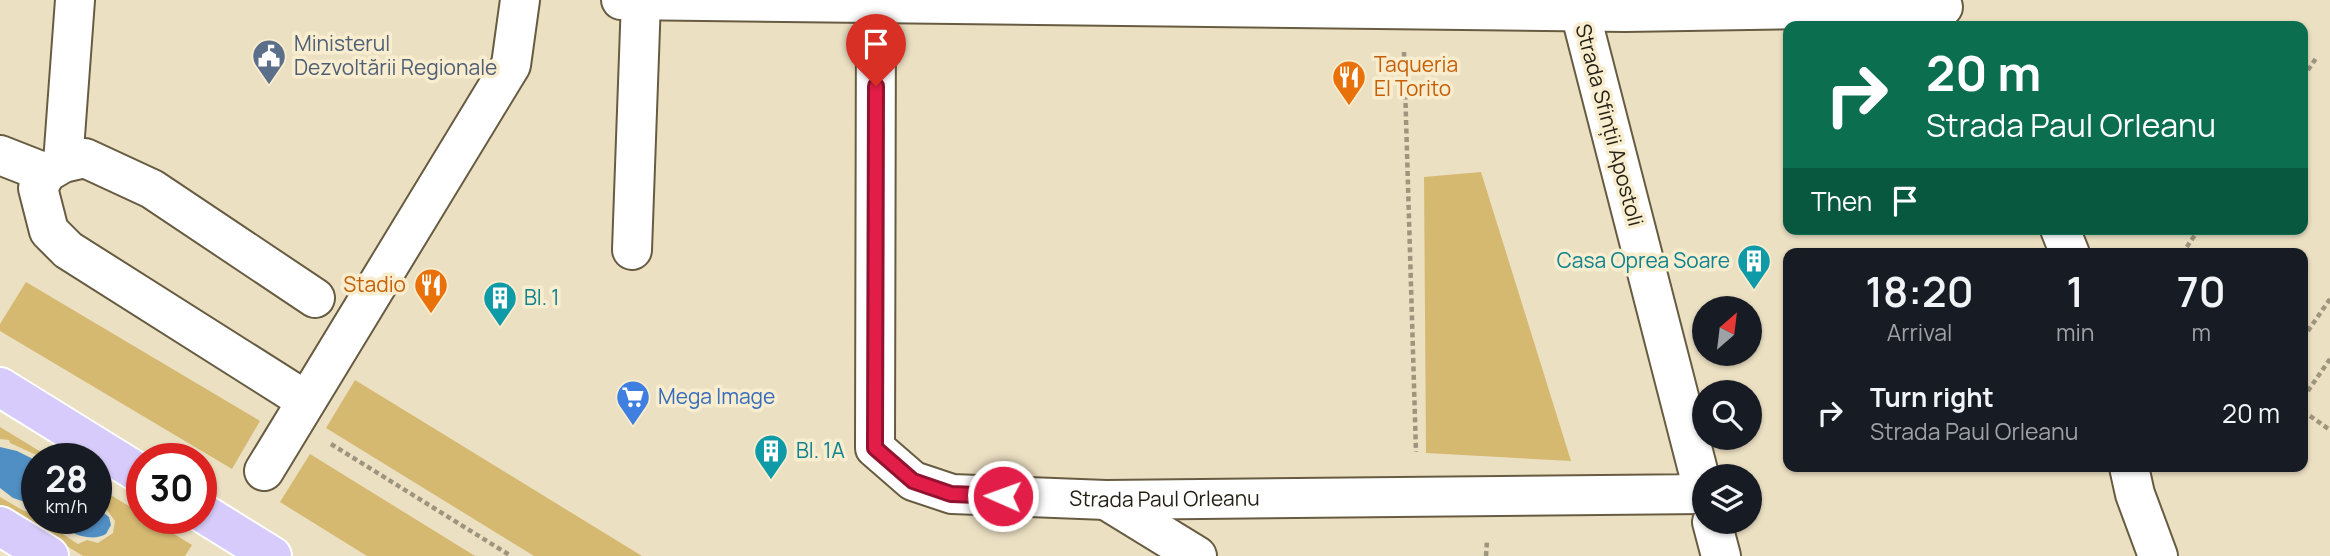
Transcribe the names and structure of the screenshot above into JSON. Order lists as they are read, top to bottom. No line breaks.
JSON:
{"streets":{"street":["Strada Sfinții Apostoli","Strada Paul Orleanu"]},"places":{"public building":["Ministerul Dezvoltării Regionale"],"restaurant":["Taqueria El Torito","Stadio"],"building":["Casa Oprea Soare","Bl. 1","Bl. 1A"],"supermarket":["Mega Image"]},"north":"top right","page":{"turn":["20 m","Strada Paul Orleanu"],"then":"Then","eta":["18:20","Arrival","1","min","70","m"],"list":[{"name":"Turn right","note":"Strada Paul Orleanu","value":"20 m"}],"speed":"28 km/h","limit":"30"}}
